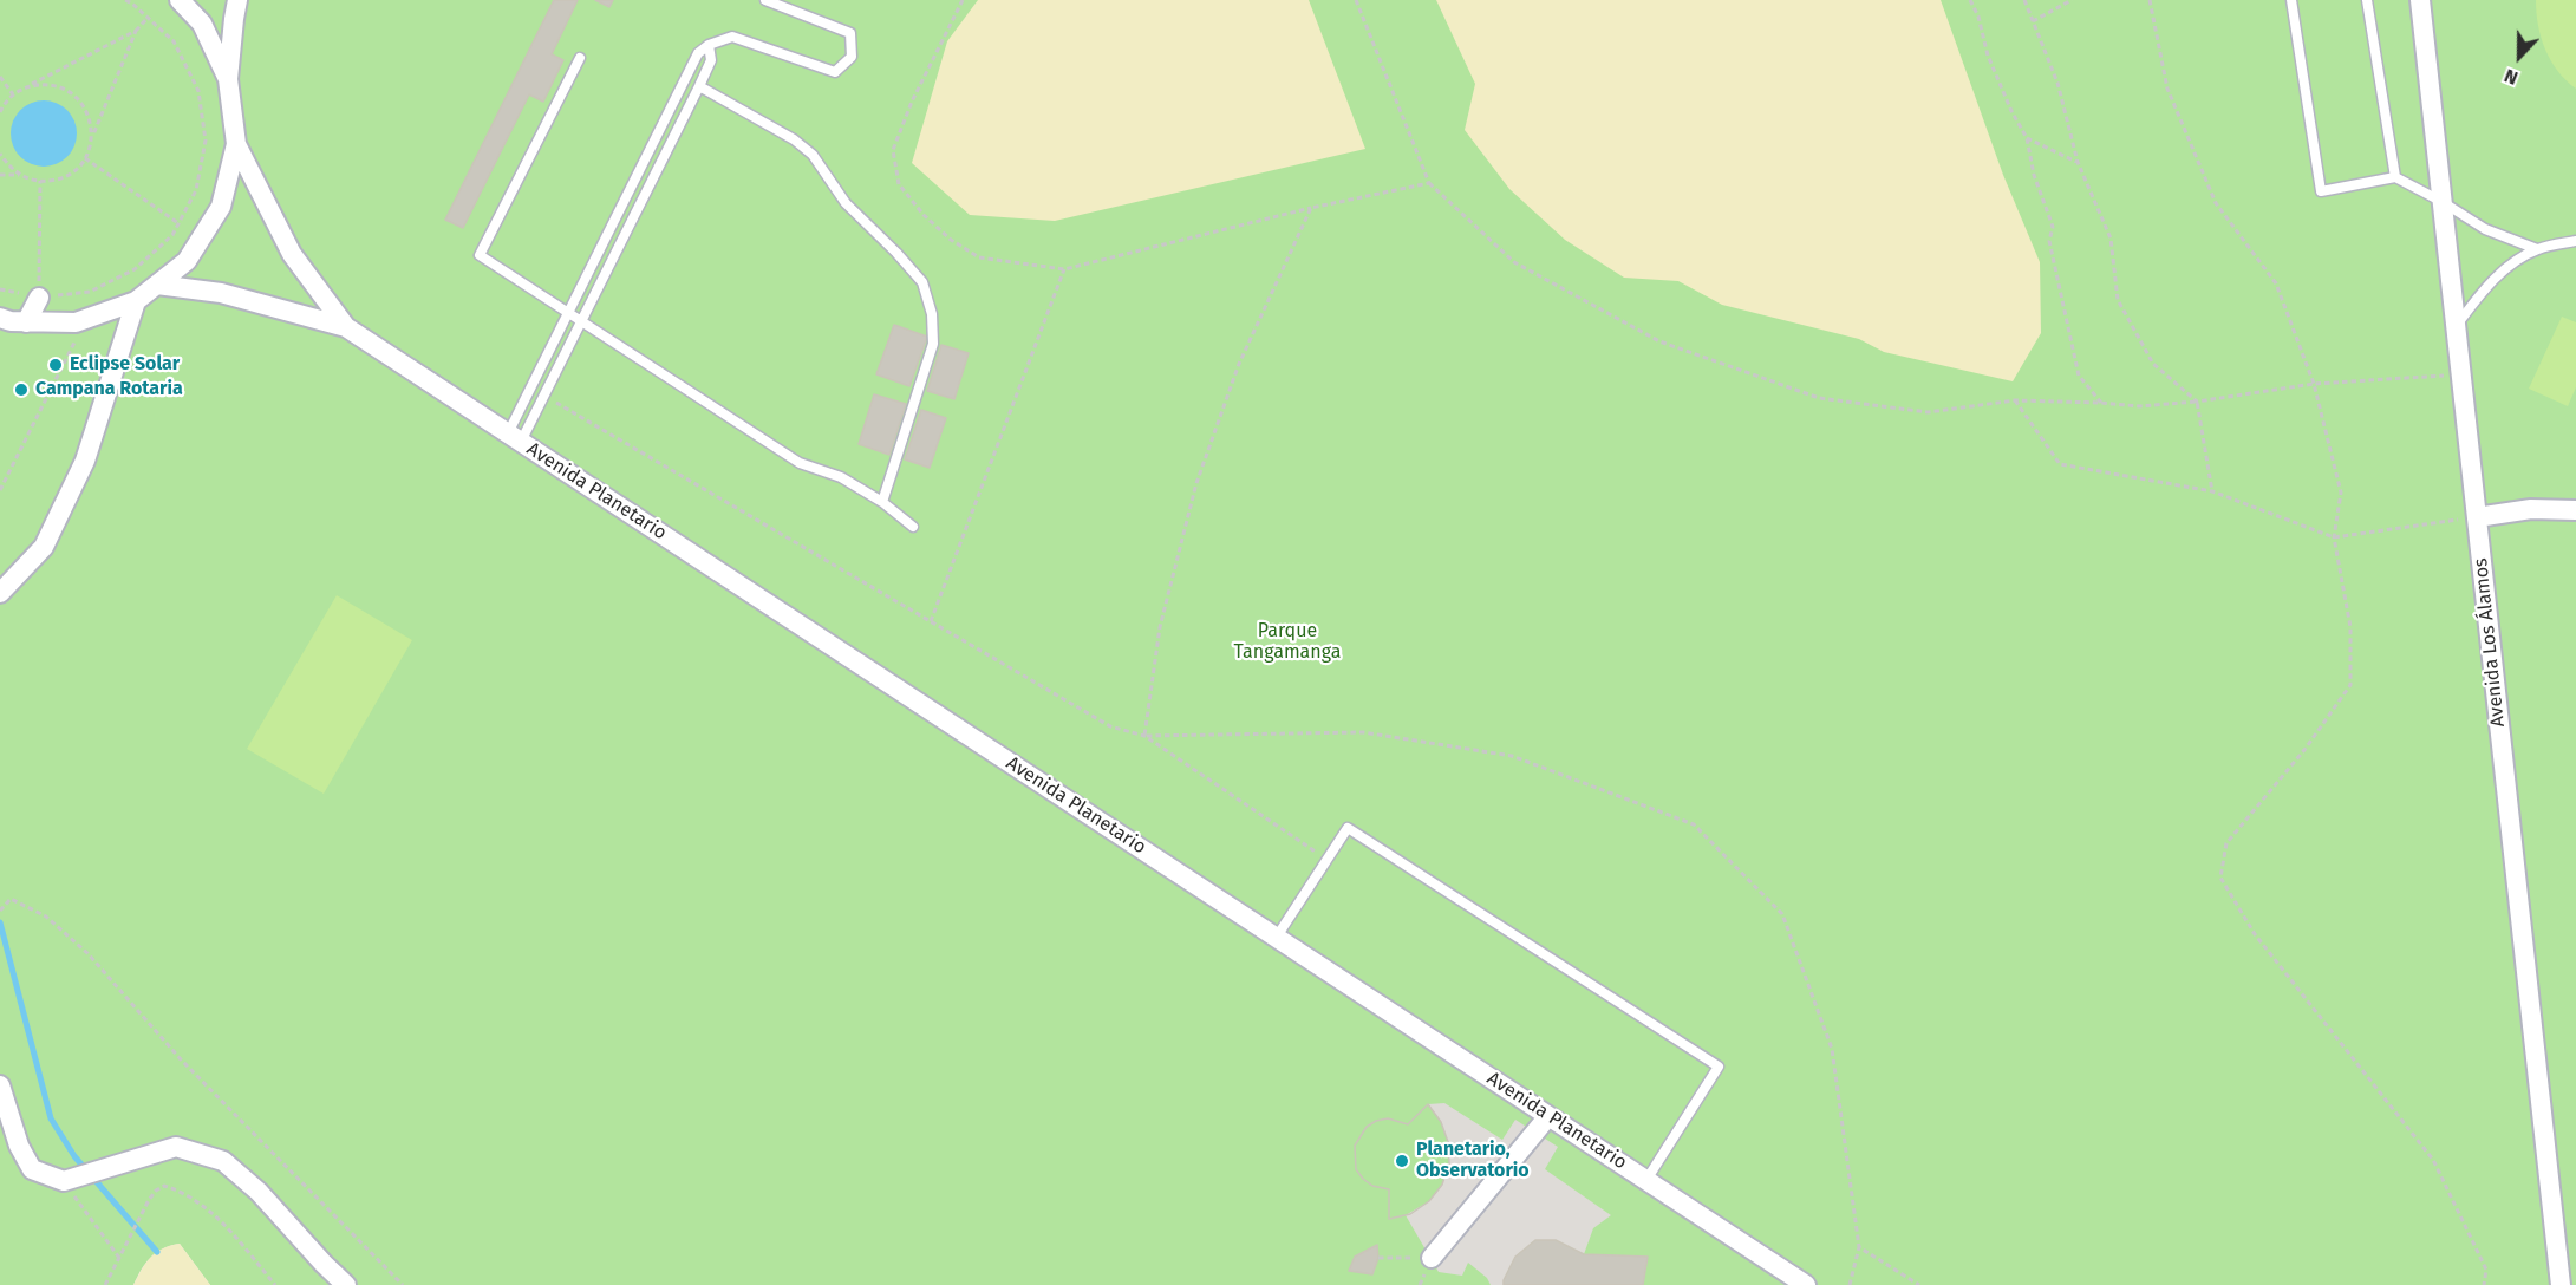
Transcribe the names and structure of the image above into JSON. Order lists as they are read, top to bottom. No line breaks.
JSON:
{"streets":{"street":["Avenida Planetario","Avenida Los Álamos"]},"parks":["Parque Tangamanga"],"places":["Eclipse Solar","Campana Rotaria","Planetario, Observatorio"],"north":"bottom"}
